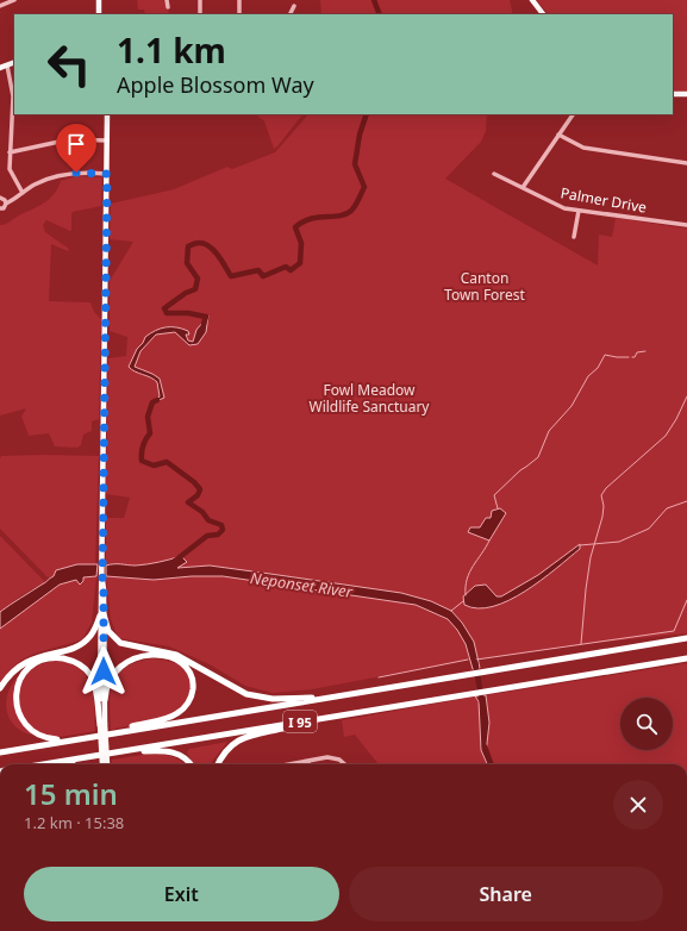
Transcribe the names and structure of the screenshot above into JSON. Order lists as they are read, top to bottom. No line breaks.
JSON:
{"streets":{"highway":["I 95"],"street":["Palmer Drive"]},"water":["Neponset River"],"parks":["Canton Town Forest","Fowl Meadow Wildlife Sanctuary"],"page":{"turn":["1.1 km","Apple Blossom Way"],"heading":["15 min","1.2 km · 15:38"],"buttons":["Exit","Share"]}}
